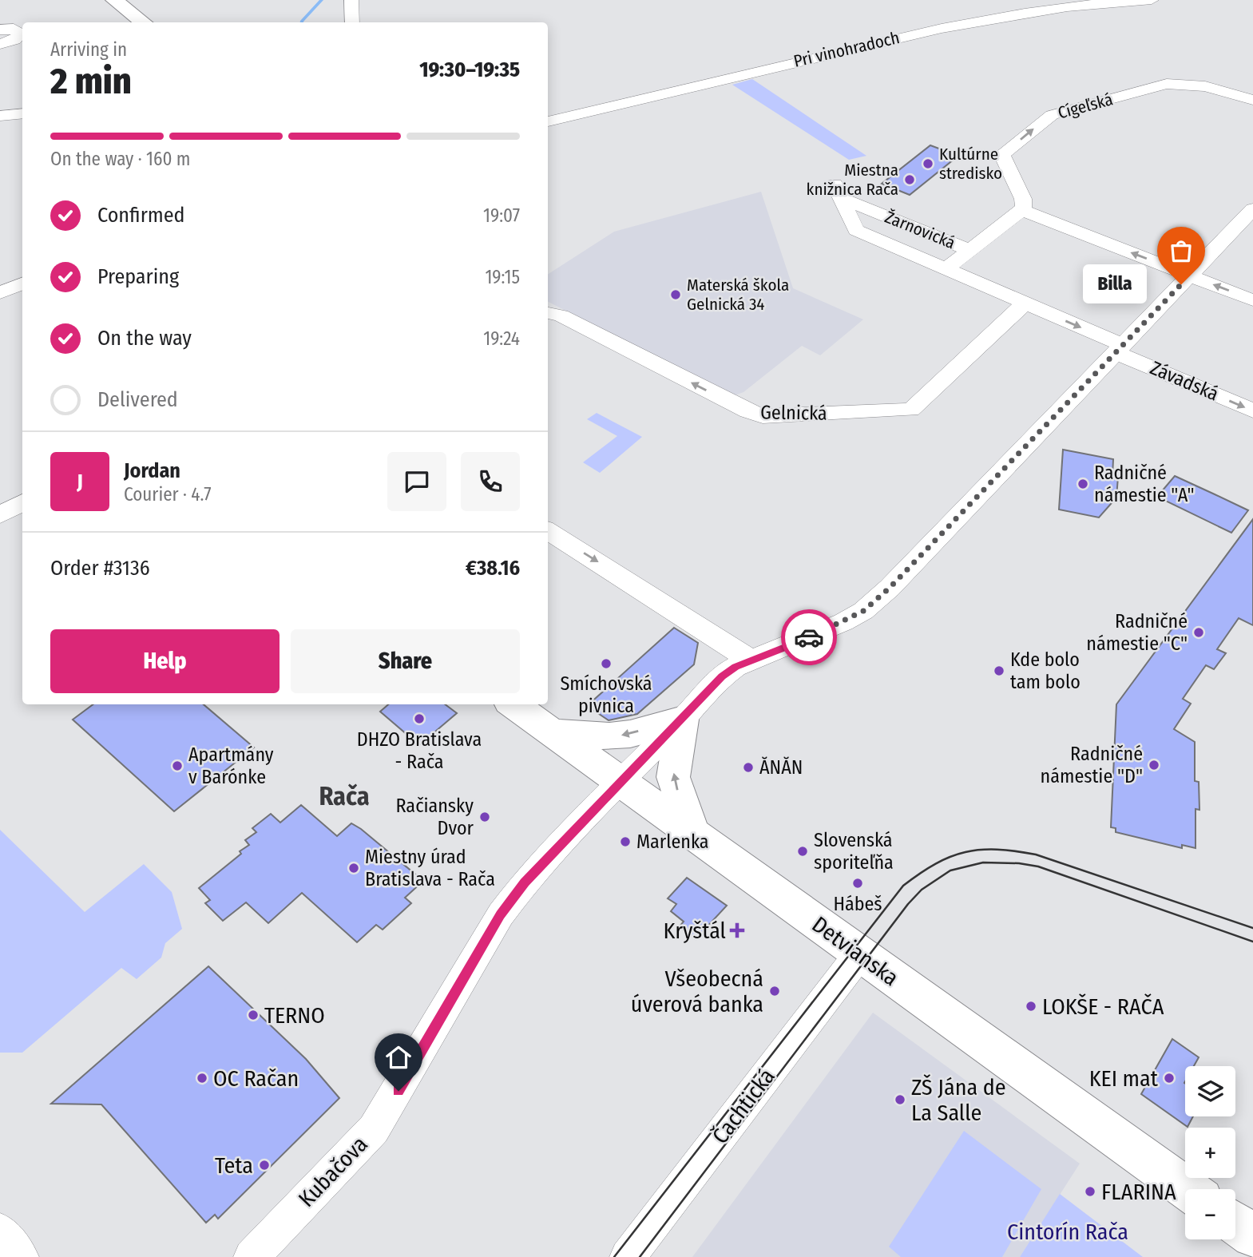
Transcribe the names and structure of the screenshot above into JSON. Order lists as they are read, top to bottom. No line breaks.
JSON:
{"streets":{"street":["Pri vinohradoch","Cígeľská","Žarnovická","Závadská","Gelnická","Detvianska","Čachtická","Kubačova"]},"crossings":[["Žarnovická","Závadská"],["Žarnovická","Gelnická"],["Žarnovická","Kubačova"],["Závadská","Kubačova"],["Detvianska","Čachtická"],["Detvianska","Kubačova"]],"one_way":["Gelnická"],"districts":["Rača"],"parks":["Cintorín Rača"],"places":{"other":["Kultúrne stredisko","Miestna knižnica Rača","Billa","Materská škola Gelnická 34","Radničné námestie \"A\"","Radničné námestie \"C\"","Smíchovská pivnica","Kde bolo tam bolo","DHZO Bratislava - Rača","Radničné námestie \"D\"","Apartmány v Barónke","ĂNĂN","Račiansky Dvor","Marlenka","Slovenská sporiteľňa","Miestny úrad Bratislava - Rača","Hábeš","Všeobecná úverová banka","LOKŠE - RAČA","TERNO","OC Račan","KEI mat","ZŠ Jána de La Salle","Teta","FLARINA"],"health":["Kryštál"]},"page":{"heading":["2 min","Arriving in","19:30–19:35"],"panel":["Jordan","Courier · 4.7","Order #3136","€38.16"],"bar":"On the way · 160 m","list":[["Confirmed","19:07"],["Preparing","19:15"],["On the way","19:24"],"Delivered"],"bubble":"Billa","round":"J","buttons":["Help","Share"],"map_buttons":["+","−"]}}
